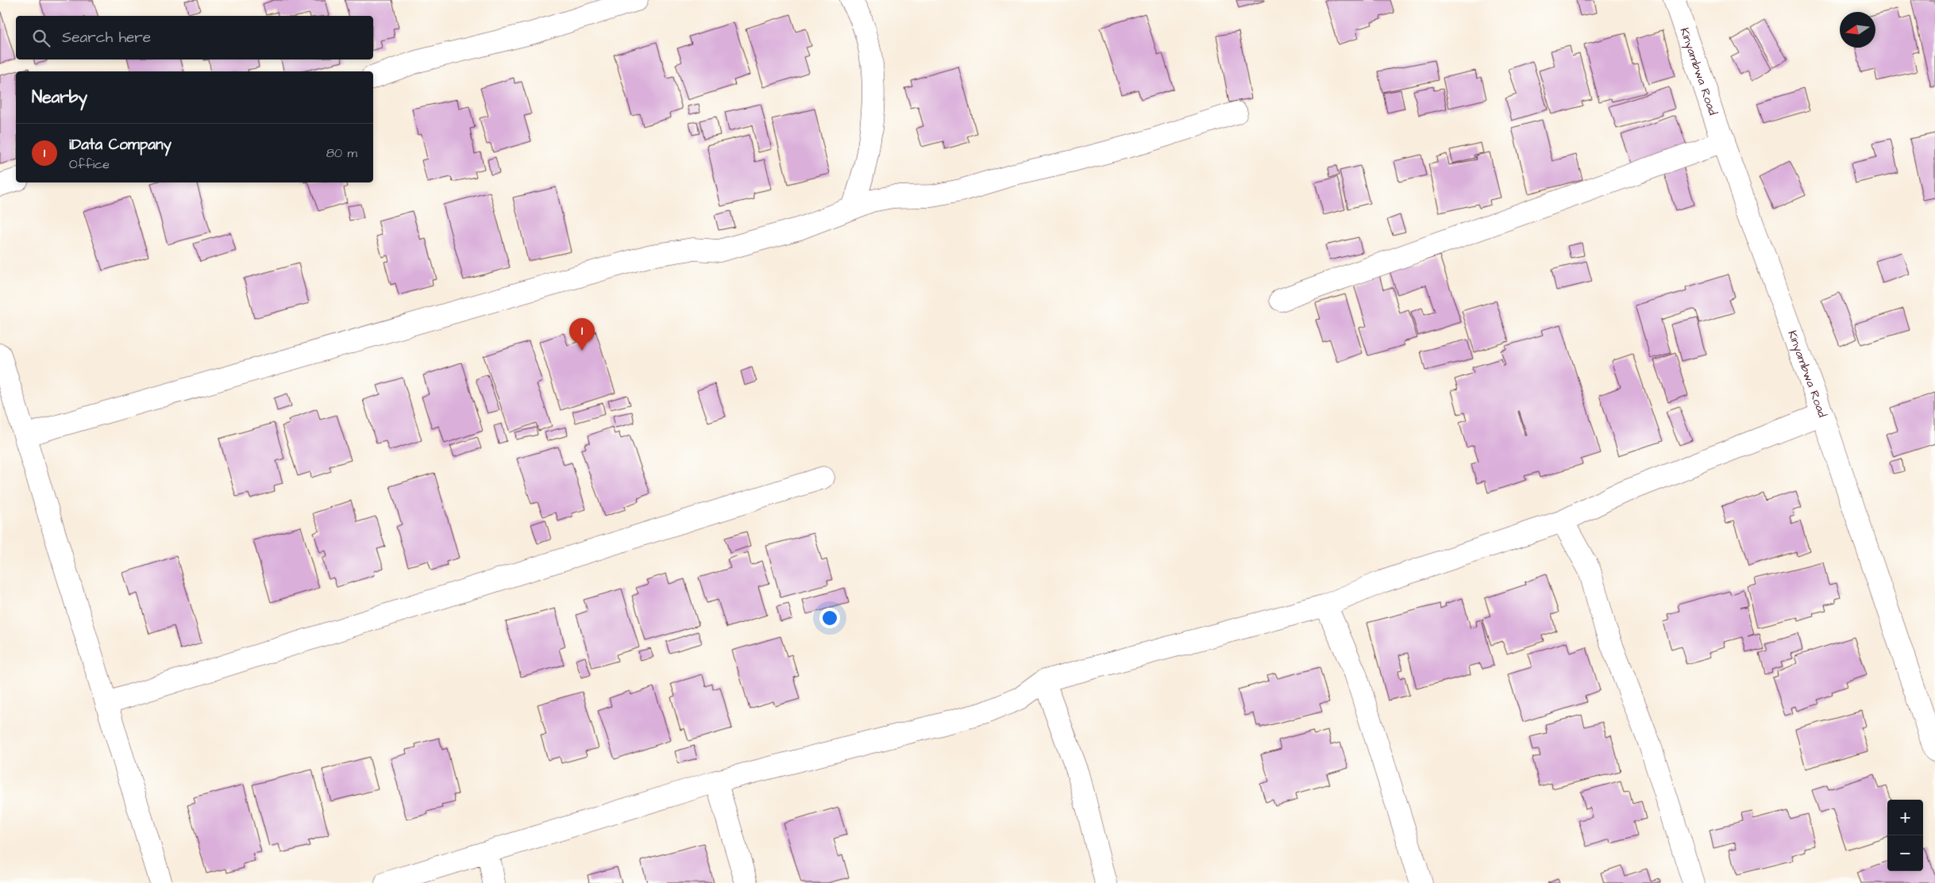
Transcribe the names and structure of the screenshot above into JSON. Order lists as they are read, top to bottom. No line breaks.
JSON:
{"streets":{"street":["Kinyambwa Road"]},"north":"left","page":{"search":"Search here","heading":"Nearby","list":[{"mark":"1","name":"iData Company","note":"Office","value":"80 m"}],"pins":"1","map_buttons":["+","−"]}}
